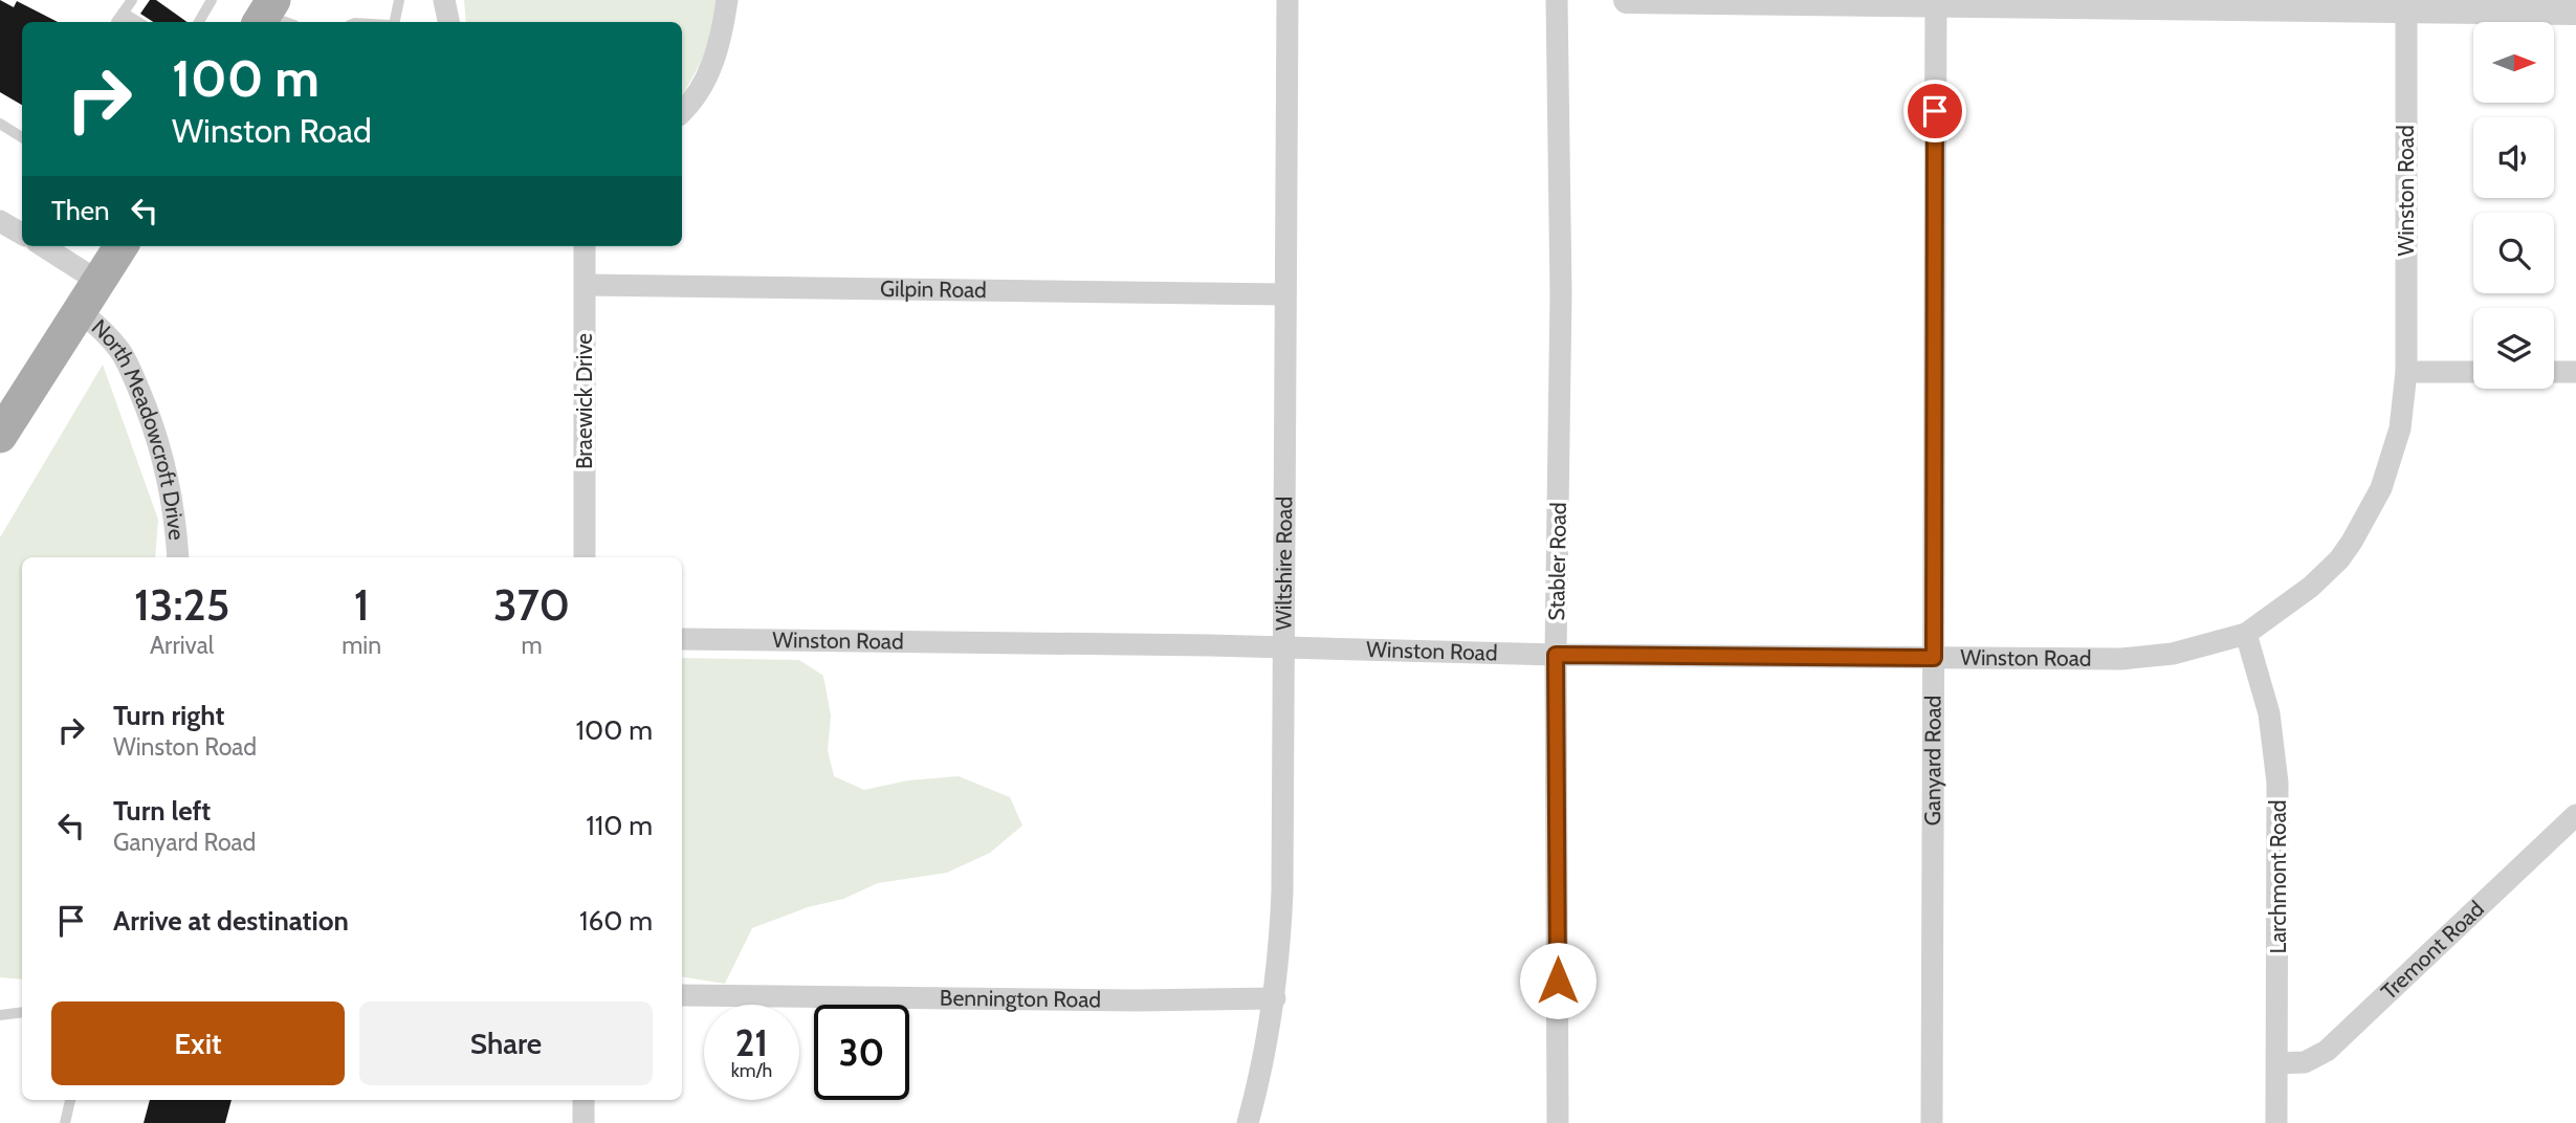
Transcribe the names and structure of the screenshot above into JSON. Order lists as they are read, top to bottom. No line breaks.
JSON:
{"streets":{"street":["Winston Road","Gilpin Road","Braewick Drive","North Meadowcroft Drive","Stabler Road","Wiltshire Road","Ganyard Road","Larchmont Road","Tremont Road","Bennington Road"]},"crossings":[["Winston Road","Stabler Road"],["Winston Road","Wiltshire Road"],["Winston Road","Ganyard Road"],["Winston Road","Larchmont Road"],["Gilpin Road","Braewick Drive"],["Gilpin Road","Wiltshire Road"],["Wiltshire Road","Bennington Road"],["Larchmont Road","Tremont Road"]],"north":"right","page":{"turn":["100 m","Winston Road"],"then":"Then","eta":["13:25","Arrival","1","min","370","m"],"list":[{"name":"Turn right","note":"Winston Road","value":"100 m"},{"name":"Turn left","note":"Ganyard Road","value":"110 m"},{"name":"Arrive at destination","value":"160 m"}],"buttons":["Exit","Share"],"speed":"21 km/h","limit":"30"}}
